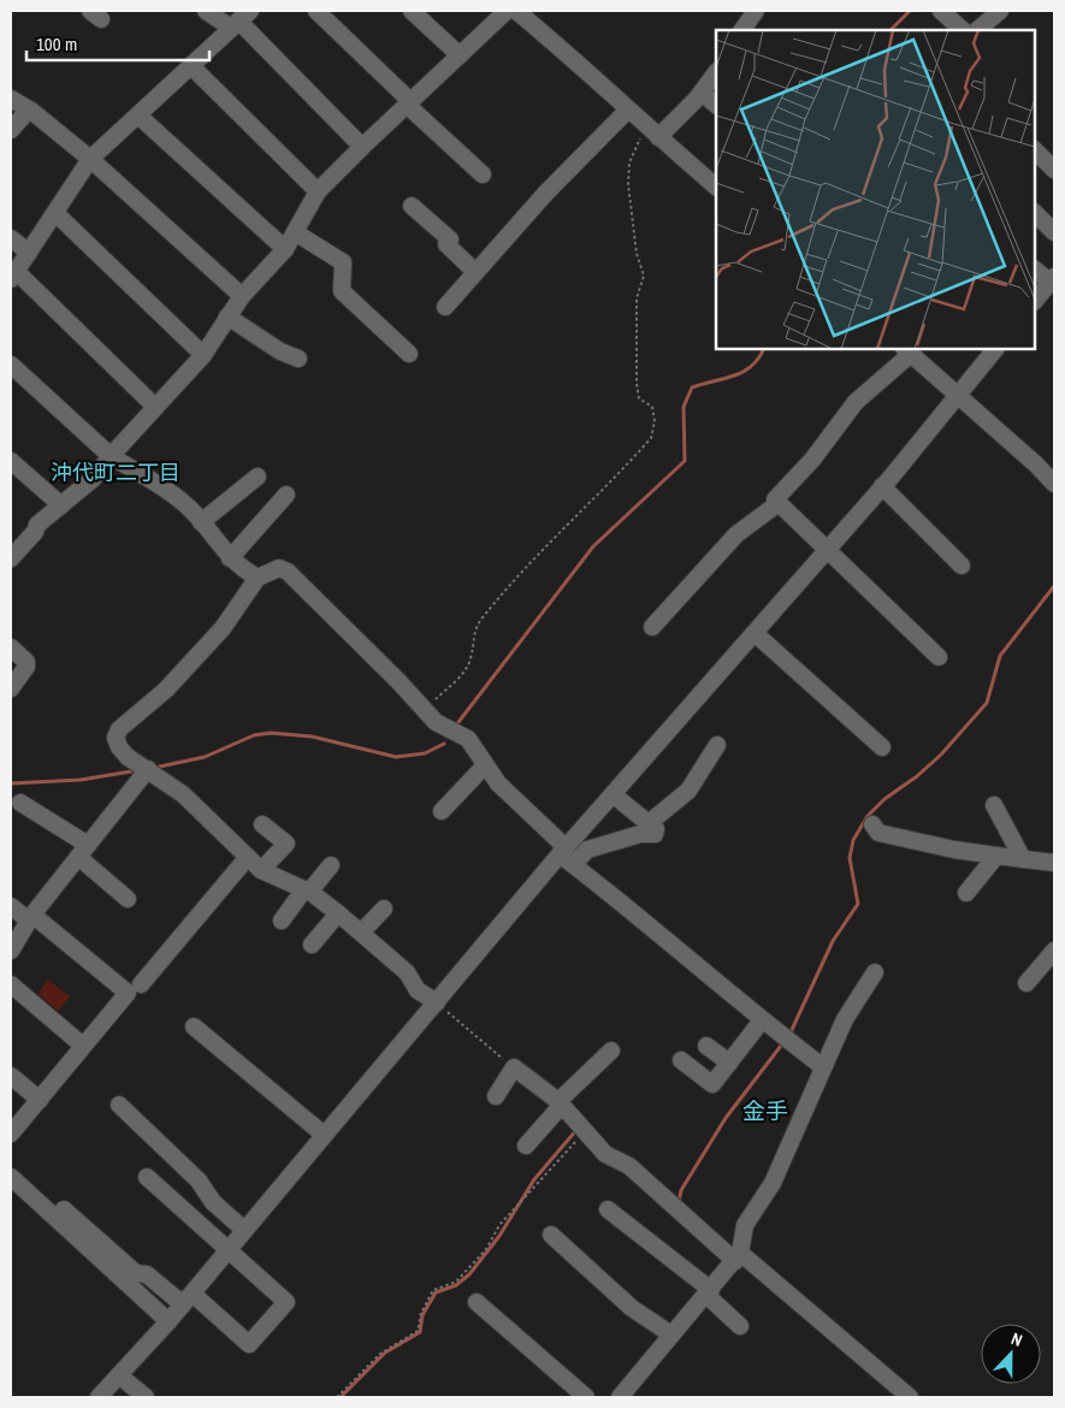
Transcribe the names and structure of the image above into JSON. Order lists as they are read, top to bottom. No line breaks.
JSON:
{"districts":["沖代町二丁目","金手"],"scale_bar":"100 m","north":"top"}
